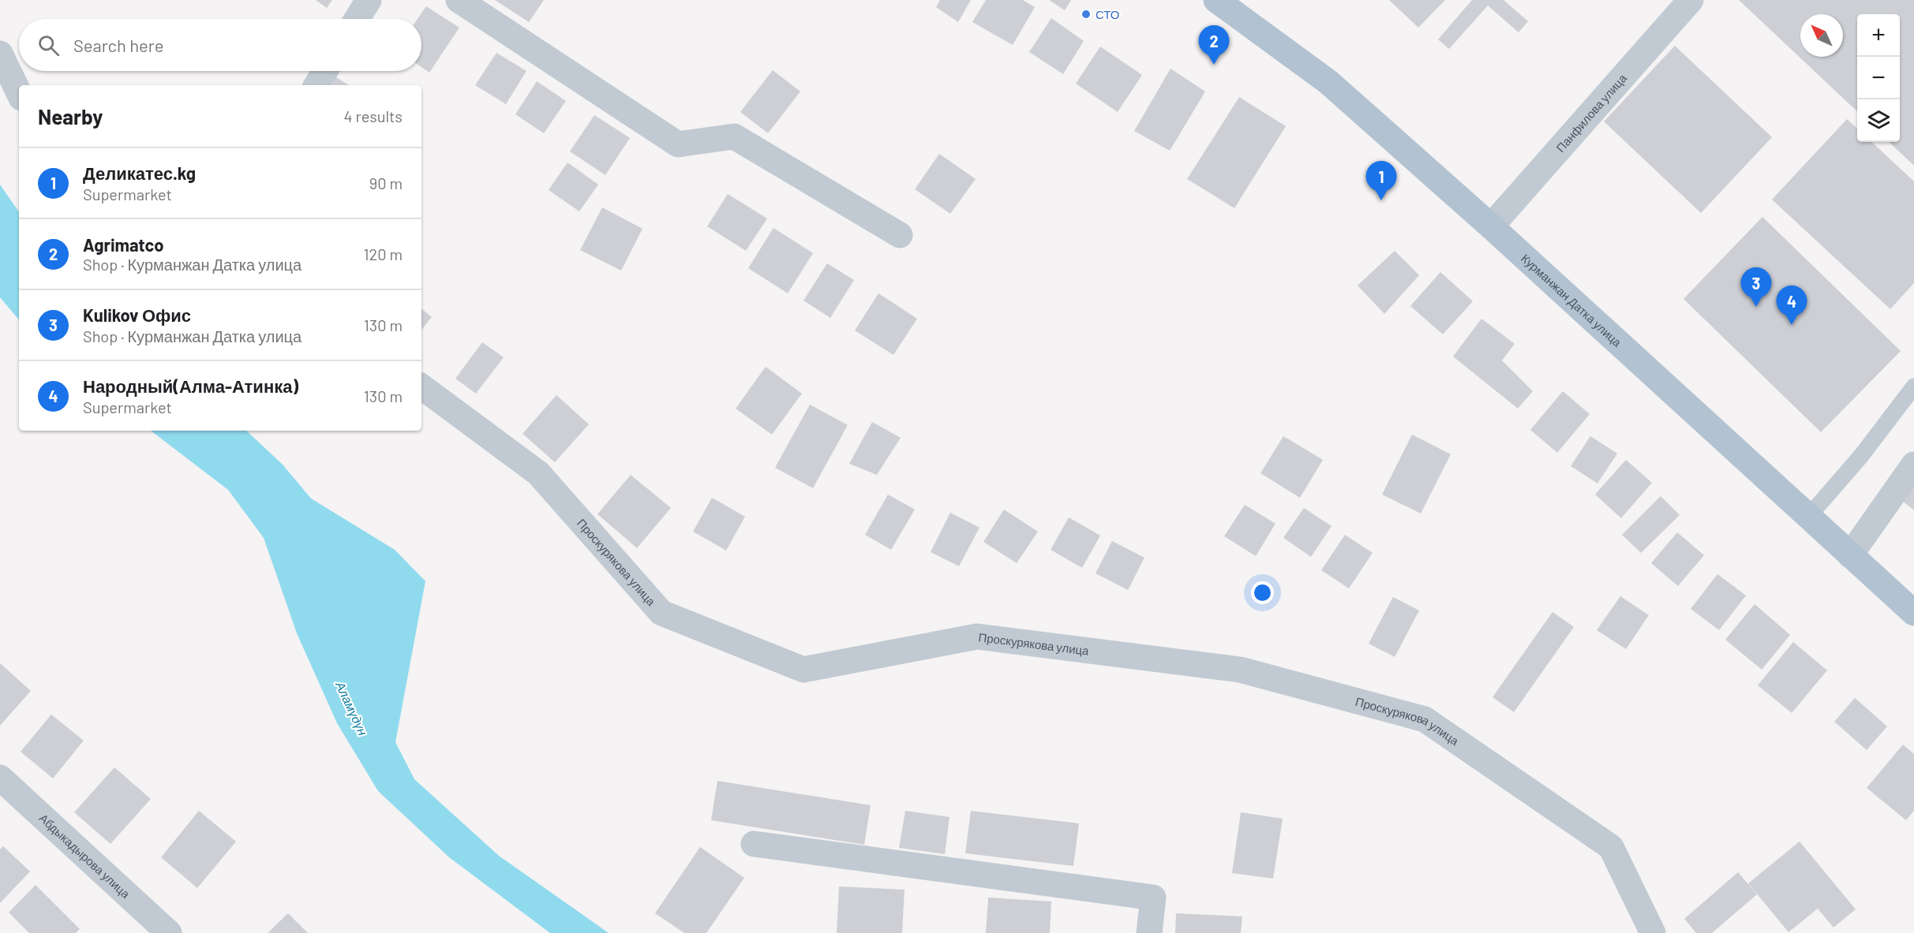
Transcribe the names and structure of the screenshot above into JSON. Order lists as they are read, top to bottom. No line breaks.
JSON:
{"streets":{"main road":["Курманжан Датка улица"],"street":["Панфилова улица","Проскурякова улица","Абдыкадырова улица"]},"crossings":[["Панфилова улица","Курманжан Датка улица"]],"water":["Аламүдүн"],"places":["СТО"],"north":"top left","page":{"map_buttons":["+","−"],"search":"Search here","pins":["2","1","3","4"],"heading":["Nearby","4 results"],"list":[{"mark":"1","name":"Деликатес.kg","note":"Supermarket","value":"90 m"},{"mark":"2","name":"Agrimatco","note":"Shop · Курманжан Датка улица","value":"120 m"},{"mark":"3","name":"Kulikov Офис","note":"Shop · Курманжан Датка улица","value":"130 m"},{"mark":"4","name":"Народный(Алма-Атинка)","note":"Supermarket","value":"130 m"}]}}
